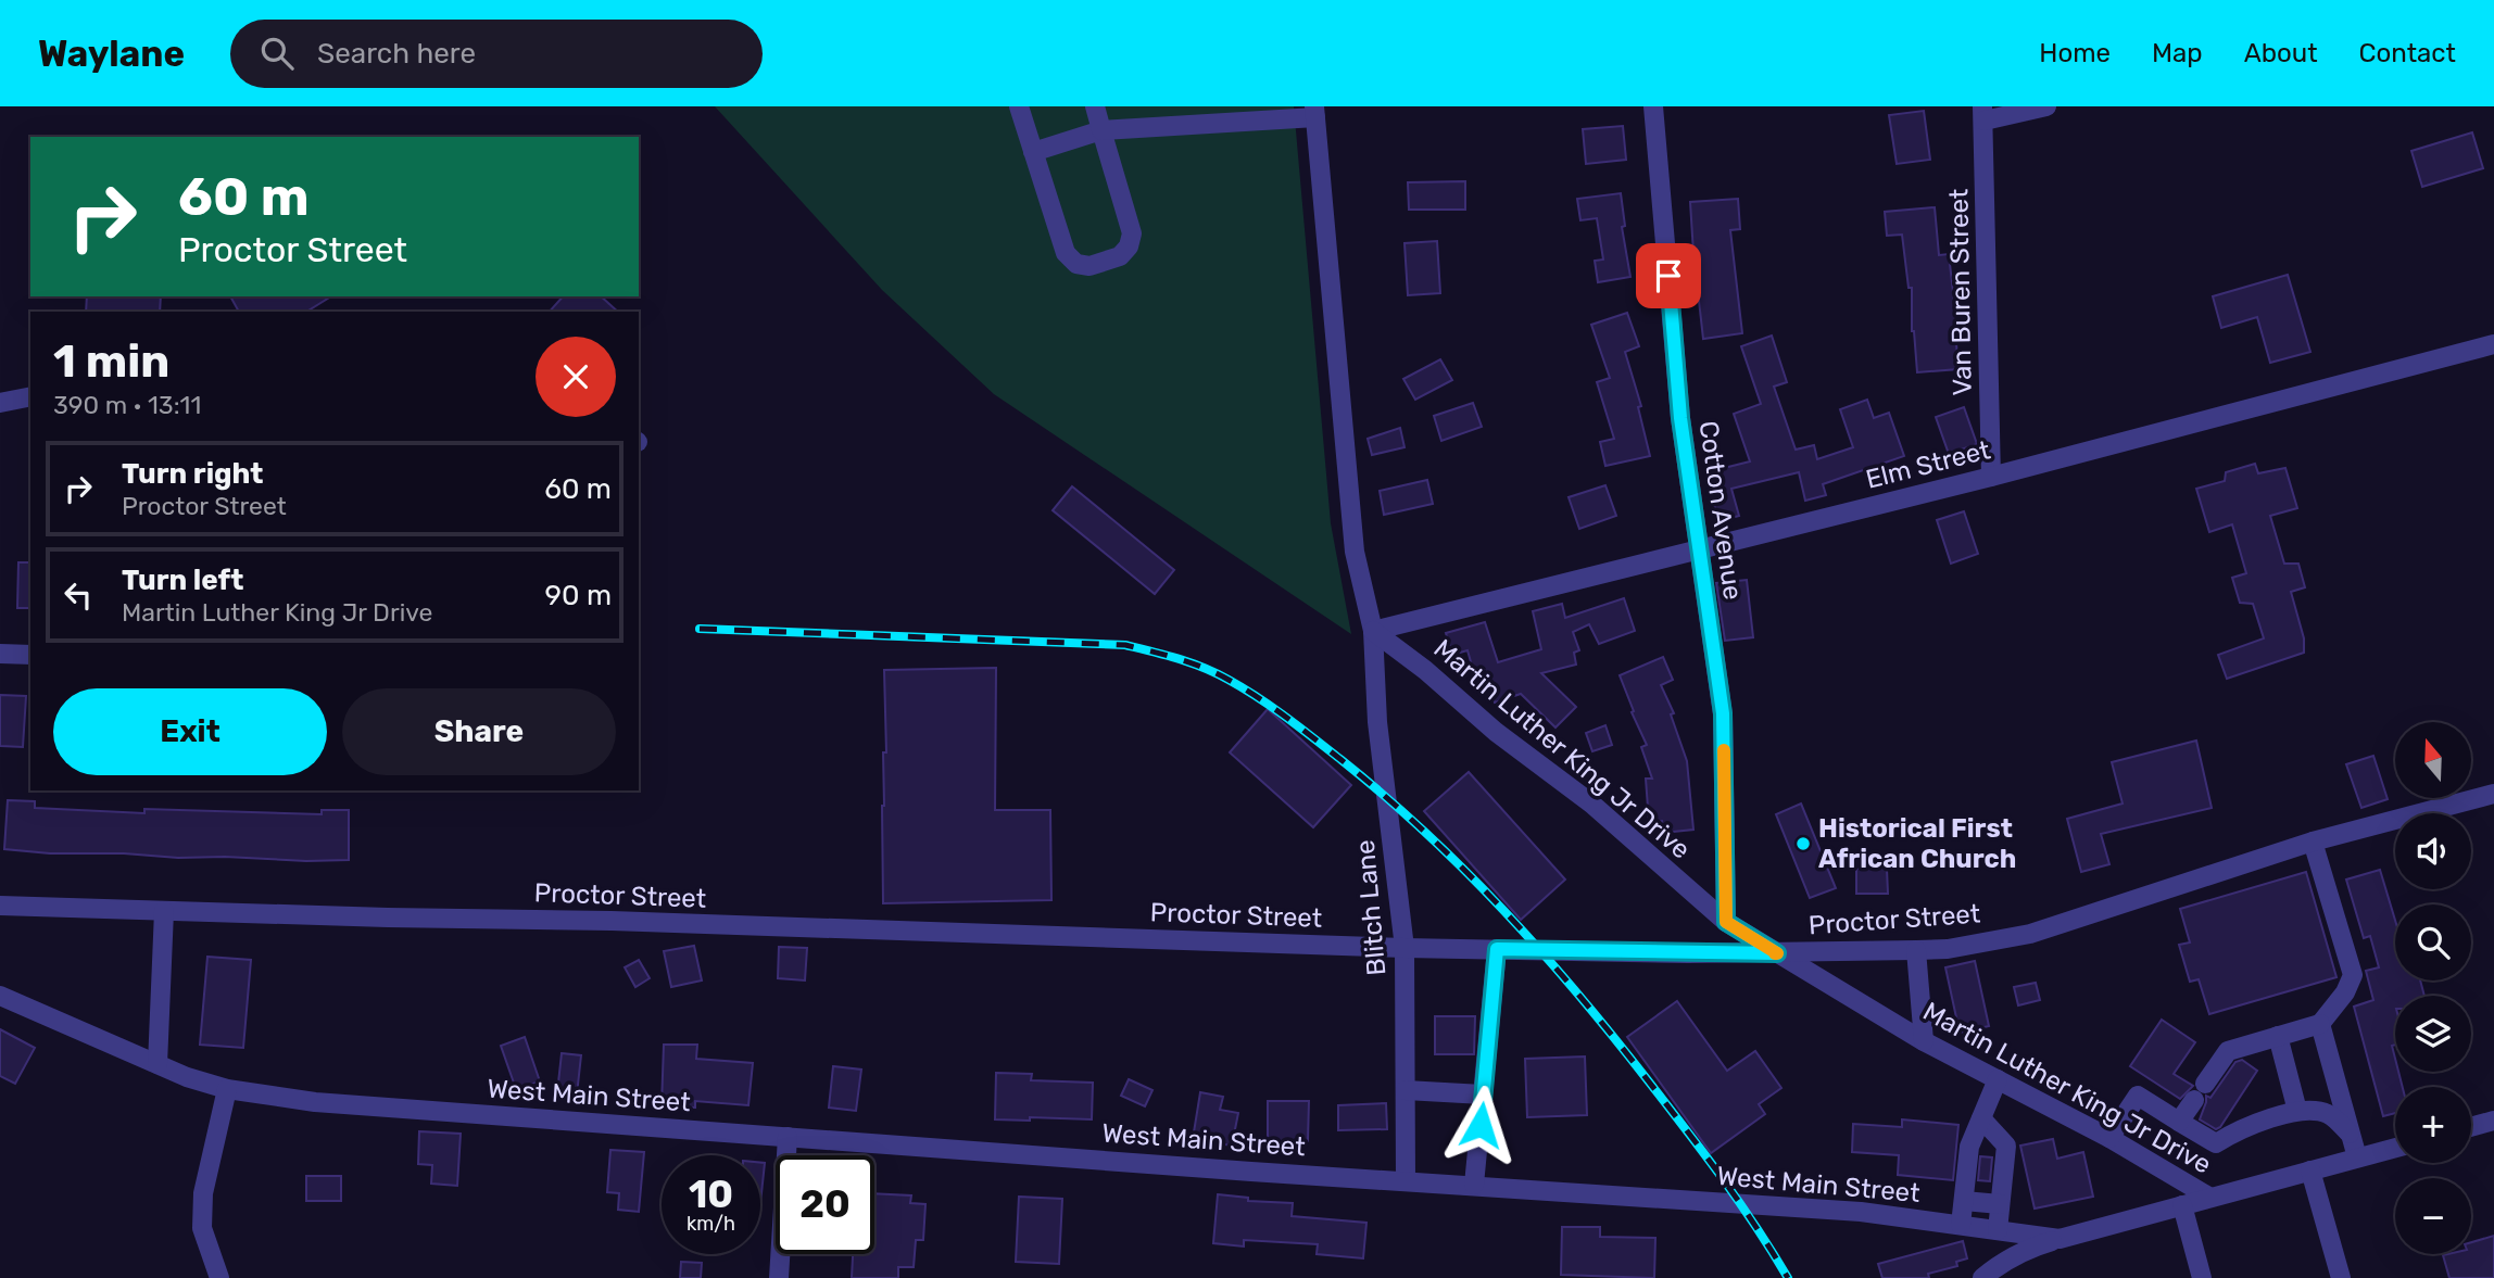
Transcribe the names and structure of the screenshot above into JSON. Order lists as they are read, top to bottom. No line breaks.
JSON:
{"streets":{"street":["Van Buren Street","Elm Street","Cotton Avenue","Martin Luther King Jr Drive","Proctor Street","Blitch Lane","West Main Street"]},"crossings":[["Van Buren Street","Elm Street"],["Elm Street","Cotton Avenue"],["Elm Street","Martin Luther King Jr Drive"],["Elm Street","Blitch Lane"],["Cotton Avenue","Martin Luther King Jr Drive"],["Martin Luther King Jr Drive","Proctor Street"],["Martin Luther King Jr Drive","Blitch Lane"],["Martin Luther King Jr Drive","West Main Street"],["Proctor Street","Blitch Lane"],["Blitch Lane","West Main Street"]],"places":["Historical First African Church"],"north":"top","page":{"header":"Waylane","search":"Search here","nav":["Home","Map","About","Contact"],"turn":["60 m","Proctor Street"],"heading":["1 min","390 m · 13:11"],"list":[{"name":"Turn right","note":"Proctor Street","value":"60 m"},{"name":"Turn left","note":"Martin Luther King Jr Drive","value":"90 m"}],"buttons":["Exit","Share"],"map_buttons":["+","−"],"speed":"10 km/h","limit":"20"}}
